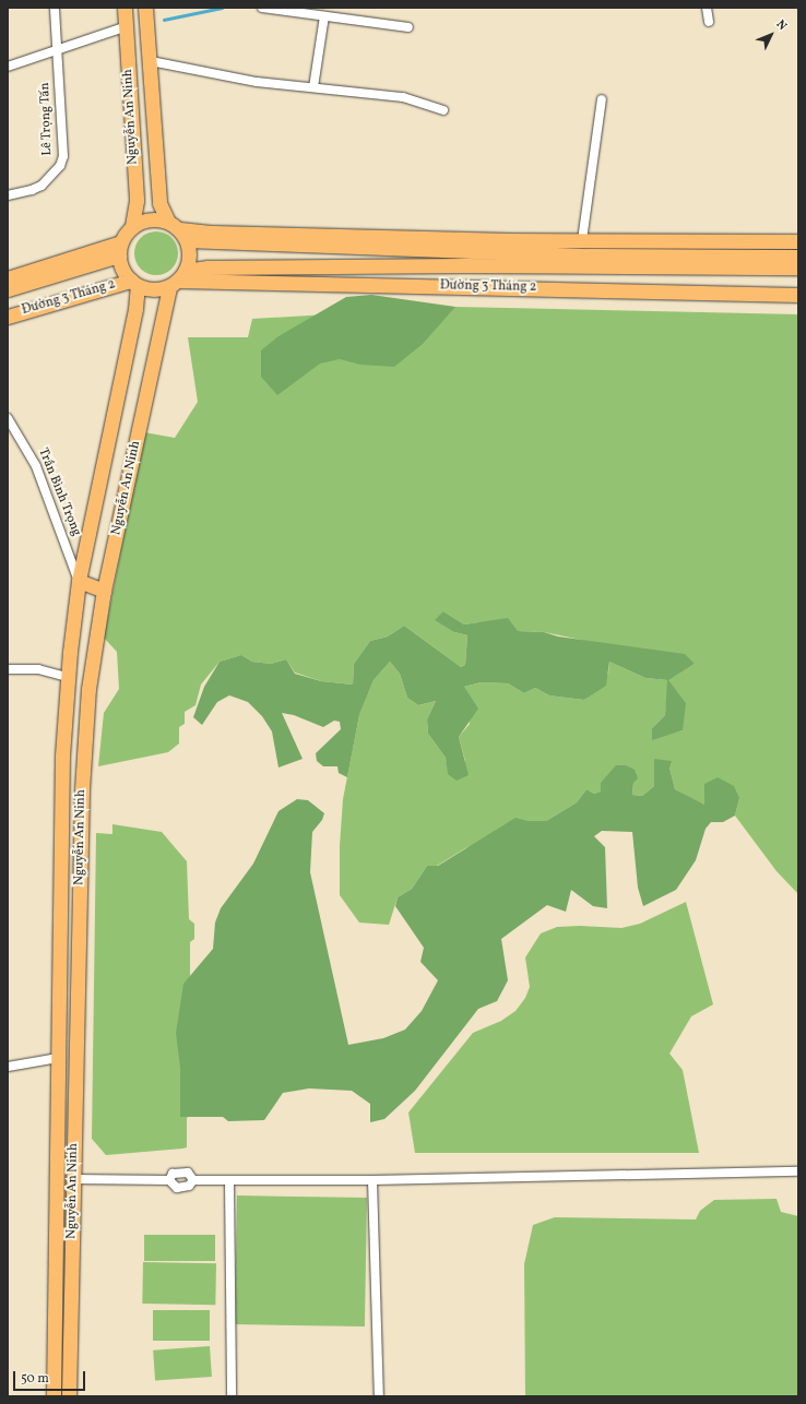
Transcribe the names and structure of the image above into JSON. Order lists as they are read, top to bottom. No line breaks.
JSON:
{"streets":{"main road":["Nguyễn An Ninh","Đường 3 Tháng 2"],"street":["Lê Trọng Tấn","Trần Bình Trọng"]},"crossings":[["Nguyễn An Ninh","Đường 3 Tháng 2"],["Nguyễn An Ninh","Trần Bình Trọng"]],"scale_bar":"50 m","north":"top right"}
